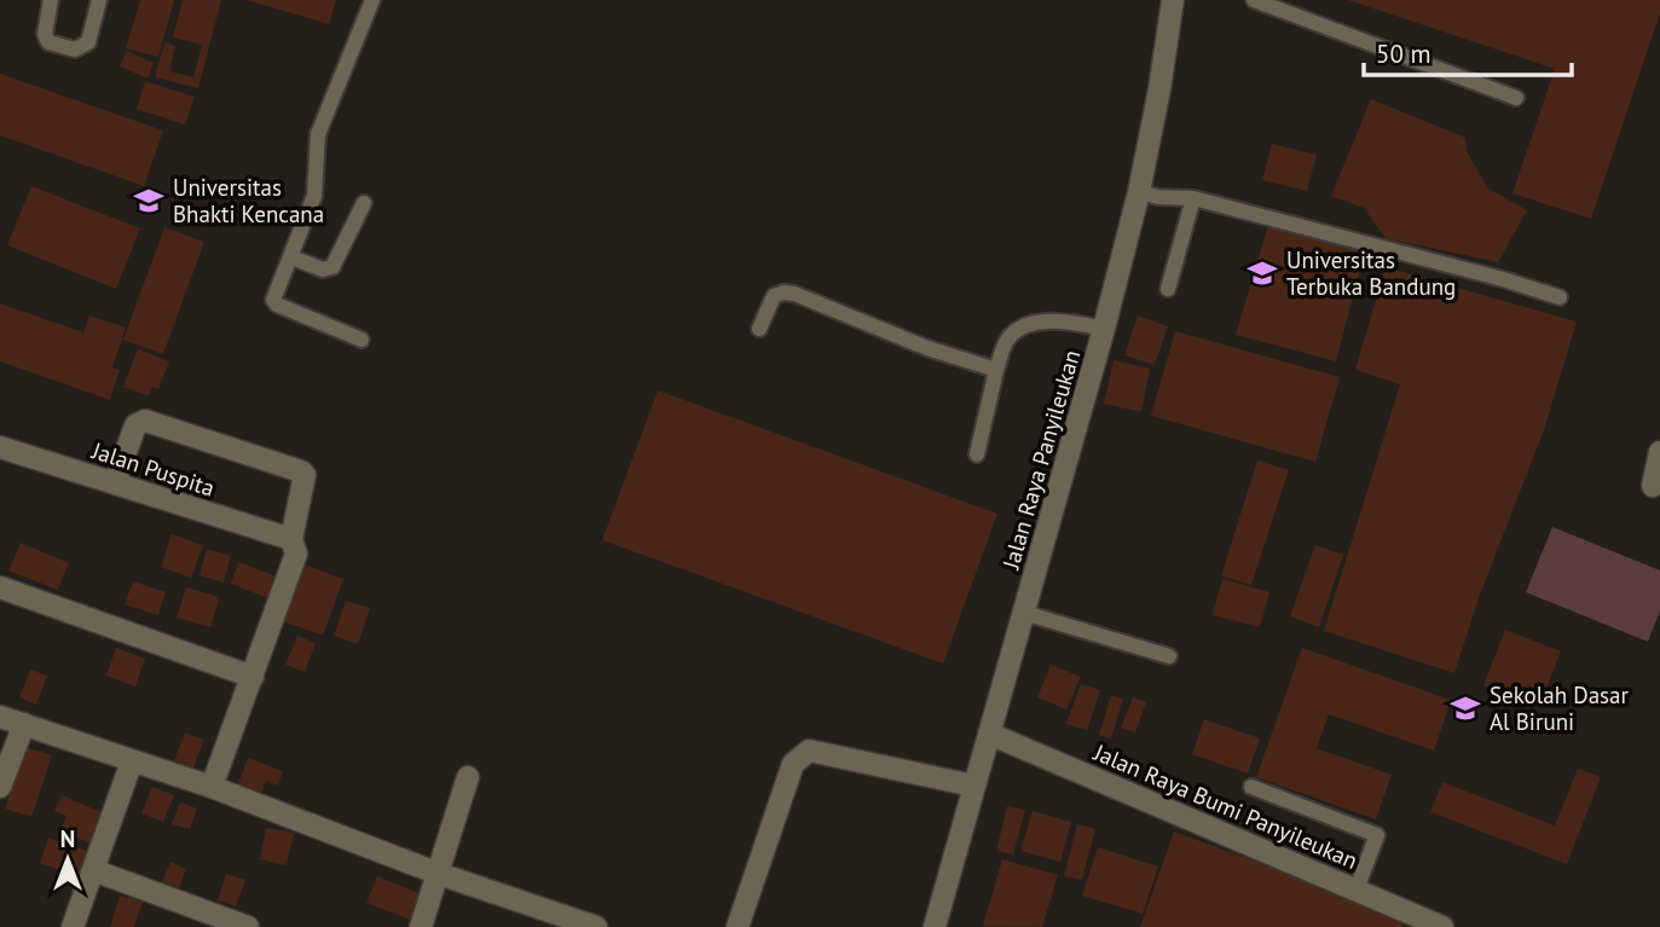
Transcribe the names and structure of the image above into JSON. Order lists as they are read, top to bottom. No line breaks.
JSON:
{"streets":{"street":["Jalan Raya Panyileukan","Jalan Puspita","Jalan Raya Bumi Panyileukan"]},"crossings":[["Jalan Raya Panyileukan","Jalan Raya Bumi Panyileukan"]],"places":{"school or university":["Universitas Bhakti Kencana","Universitas Terbuka Bandung","Sekolah Dasar Al Biruni"]},"scale_bar":"50 m","north":"top"}
